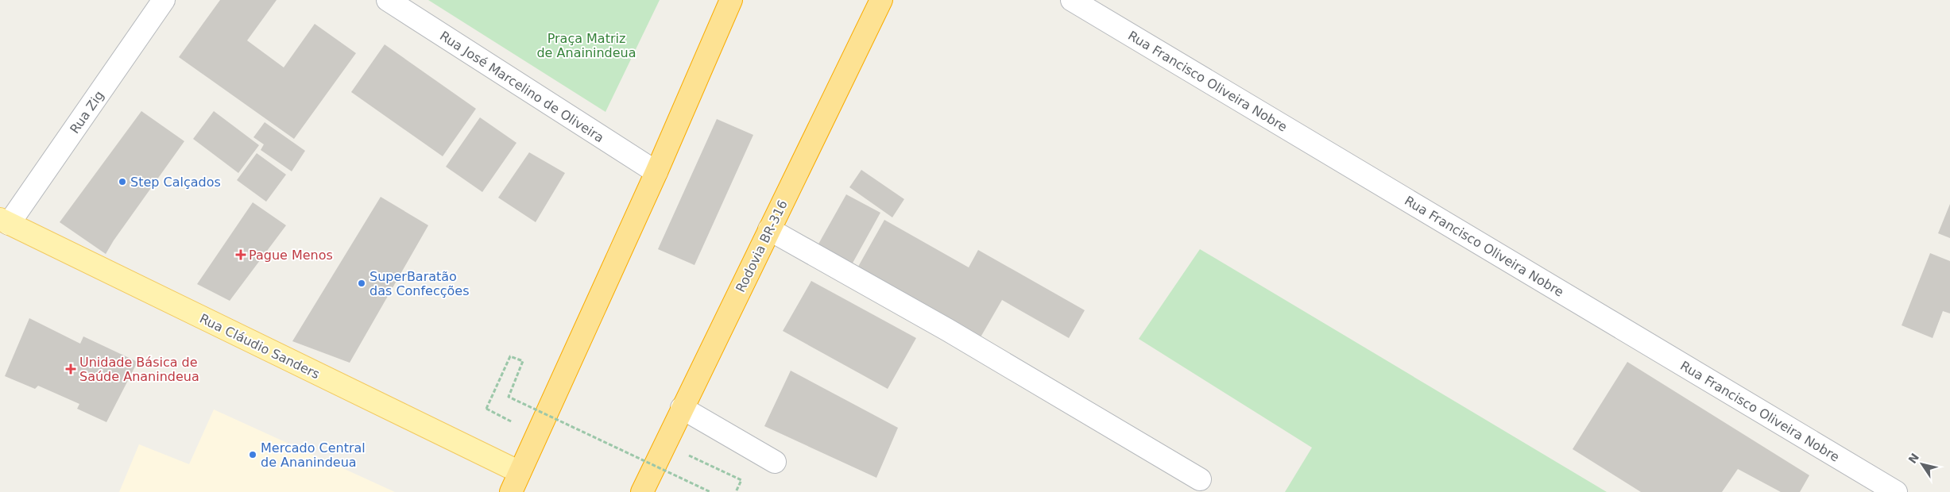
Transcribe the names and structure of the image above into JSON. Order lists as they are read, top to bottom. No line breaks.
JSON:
{"streets":{"highway":["Rodovia BR-316"],"main road":["Rua Cláudio Sanders"],"street":["Rua Francisco Oliveira Nobre","Rua José Marcelino de Oliveira","Rua Zig"]},"crossings":[["Rua Zig","Rua Cláudio Sanders"]],"parks":["Praça Matriz de Anainindeua"],"places":{"other":["Step Calçados","SuperBaratão das Confecções","Mercado Central de Ananindeua"],"health":["Pague Menos","Unidade Básica de Saúde Ananindeua"]},"north":"top left"}
